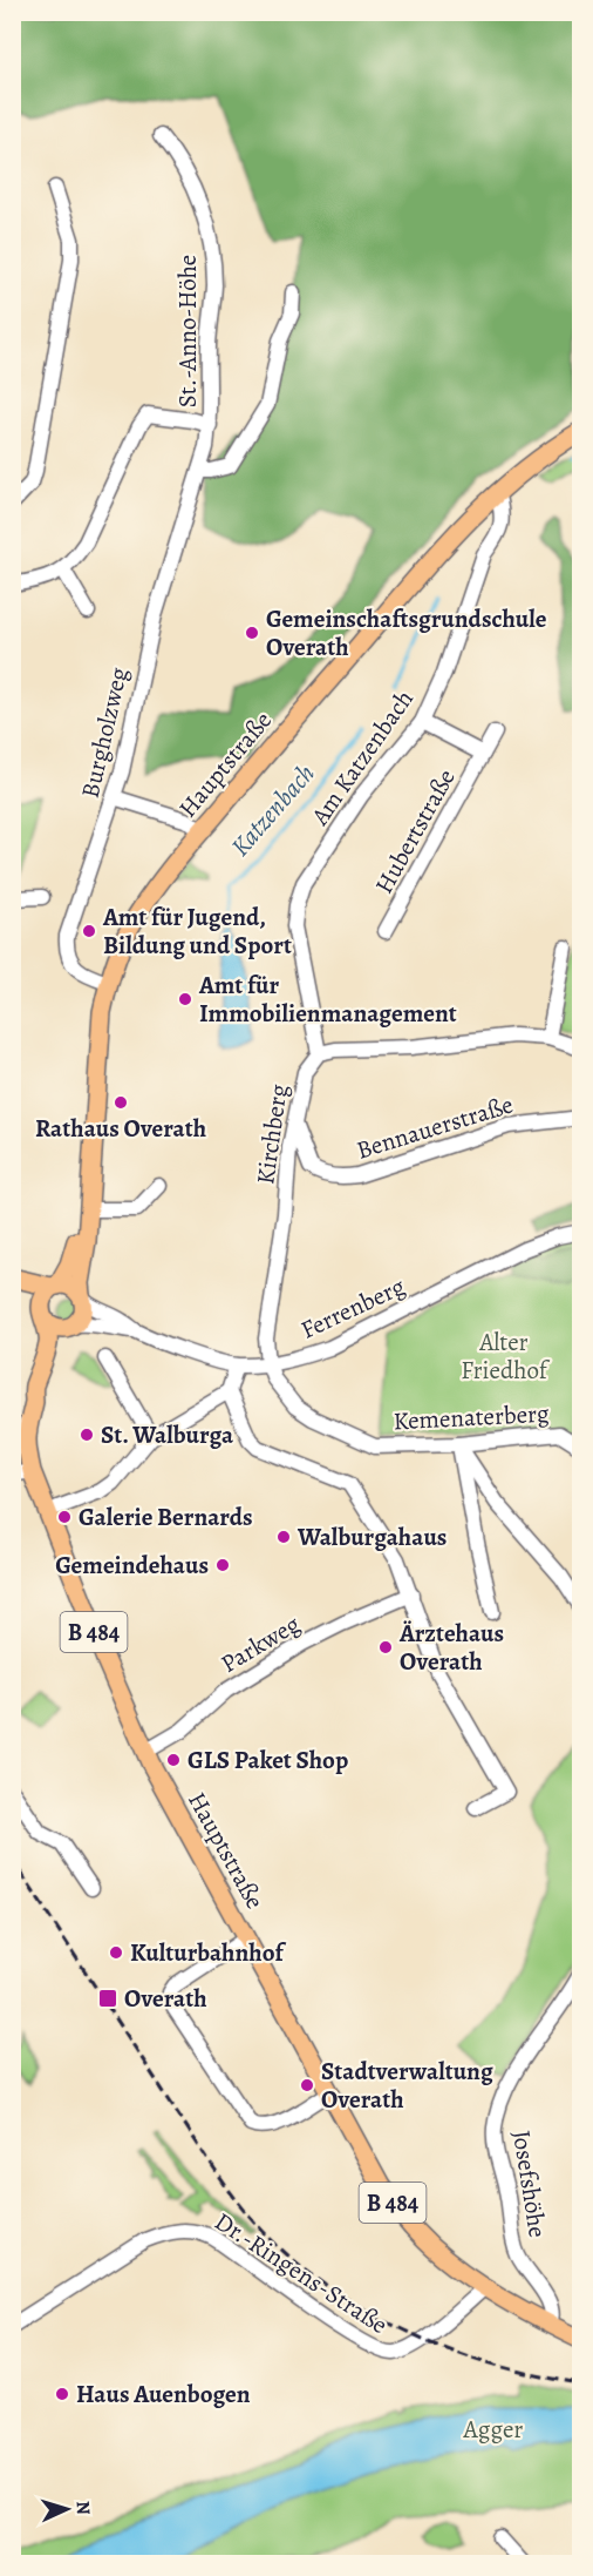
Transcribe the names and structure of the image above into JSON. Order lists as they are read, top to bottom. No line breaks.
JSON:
{"streets":{"main road":["Hauptstraße","B 484"],"street":["St.-Anno-Höhe","Burgholzweg","Am Katzenbach","Hubertstraße","Bennauerstraße","Kirchberg","Ferrenberg","Kemenaterberg","Parkweg","Josefshöhe","Dr.-Ringens-Straße"]},"crossings":[["St.-Anno-Höhe","Burgholzweg"],["Burgholzweg","Hauptstraße"],["Am Katzenbach","Hauptstraße"],["Am Katzenbach","Hubertstraße"],["Am Katzenbach","Kirchberg"],["Hauptstraße","Ferrenberg"],["Hauptstraße","B 484"],["Hauptstraße","Parkweg"],["Hauptstraße","Josefshöhe"],["Hauptstraße","Dr.-Ringens-Straße"],["Bennauerstraße","Kirchberg"],["Kirchberg","Ferrenberg"],["Kirchberg","Kemenaterberg"],["Ferrenberg","Kemenaterberg"],["Ferrenberg","B 484"]],"water":["Katzenbach"],"parks":["Alter Friedhof","Agger"],"places":{"other":["Gemeinschaftsgrundschule Overath","Amt für Jugend, Bildung und Sport","Amt für Immobilienmanagement","Rathaus Overath","St. Walburga","Galerie Bernards","Walburgahaus","Gemeindehaus","Ärztehaus Overath","GLS Paket Shop","Kulturbahnhof","Stadtverwaltung Overath","Haus Auenbogen"],"transit":["Overath"]},"north":"right"}
